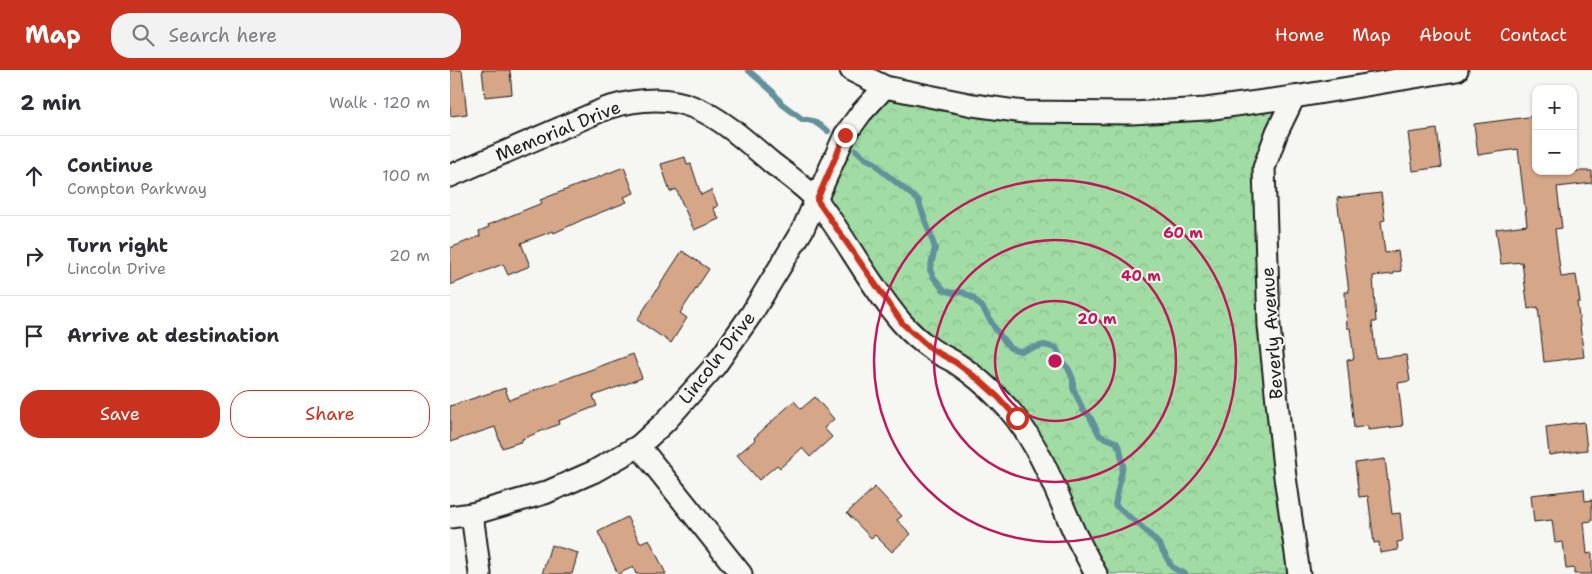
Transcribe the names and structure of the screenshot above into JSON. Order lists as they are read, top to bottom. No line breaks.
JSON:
{"streets":{"street":["Memorial Drive","Beverly Avenue","Lincoln Drive"]},"crossings":[["Memorial Drive","Lincoln Drive"]],"page":{"header":"Map","search":"Search here","nav":["Home","Map","About","Contact"],"heading":["2 min","Walk · 120 m"],"map_buttons":["+","−"],"list":[["Continue","Compton Parkway","100 m"],["Turn right","Lincoln Drive","20 m"],"Arrive at destination"],"buttons":["Save","Share"]},"rings":["60 m","40 m","20 m"]}
